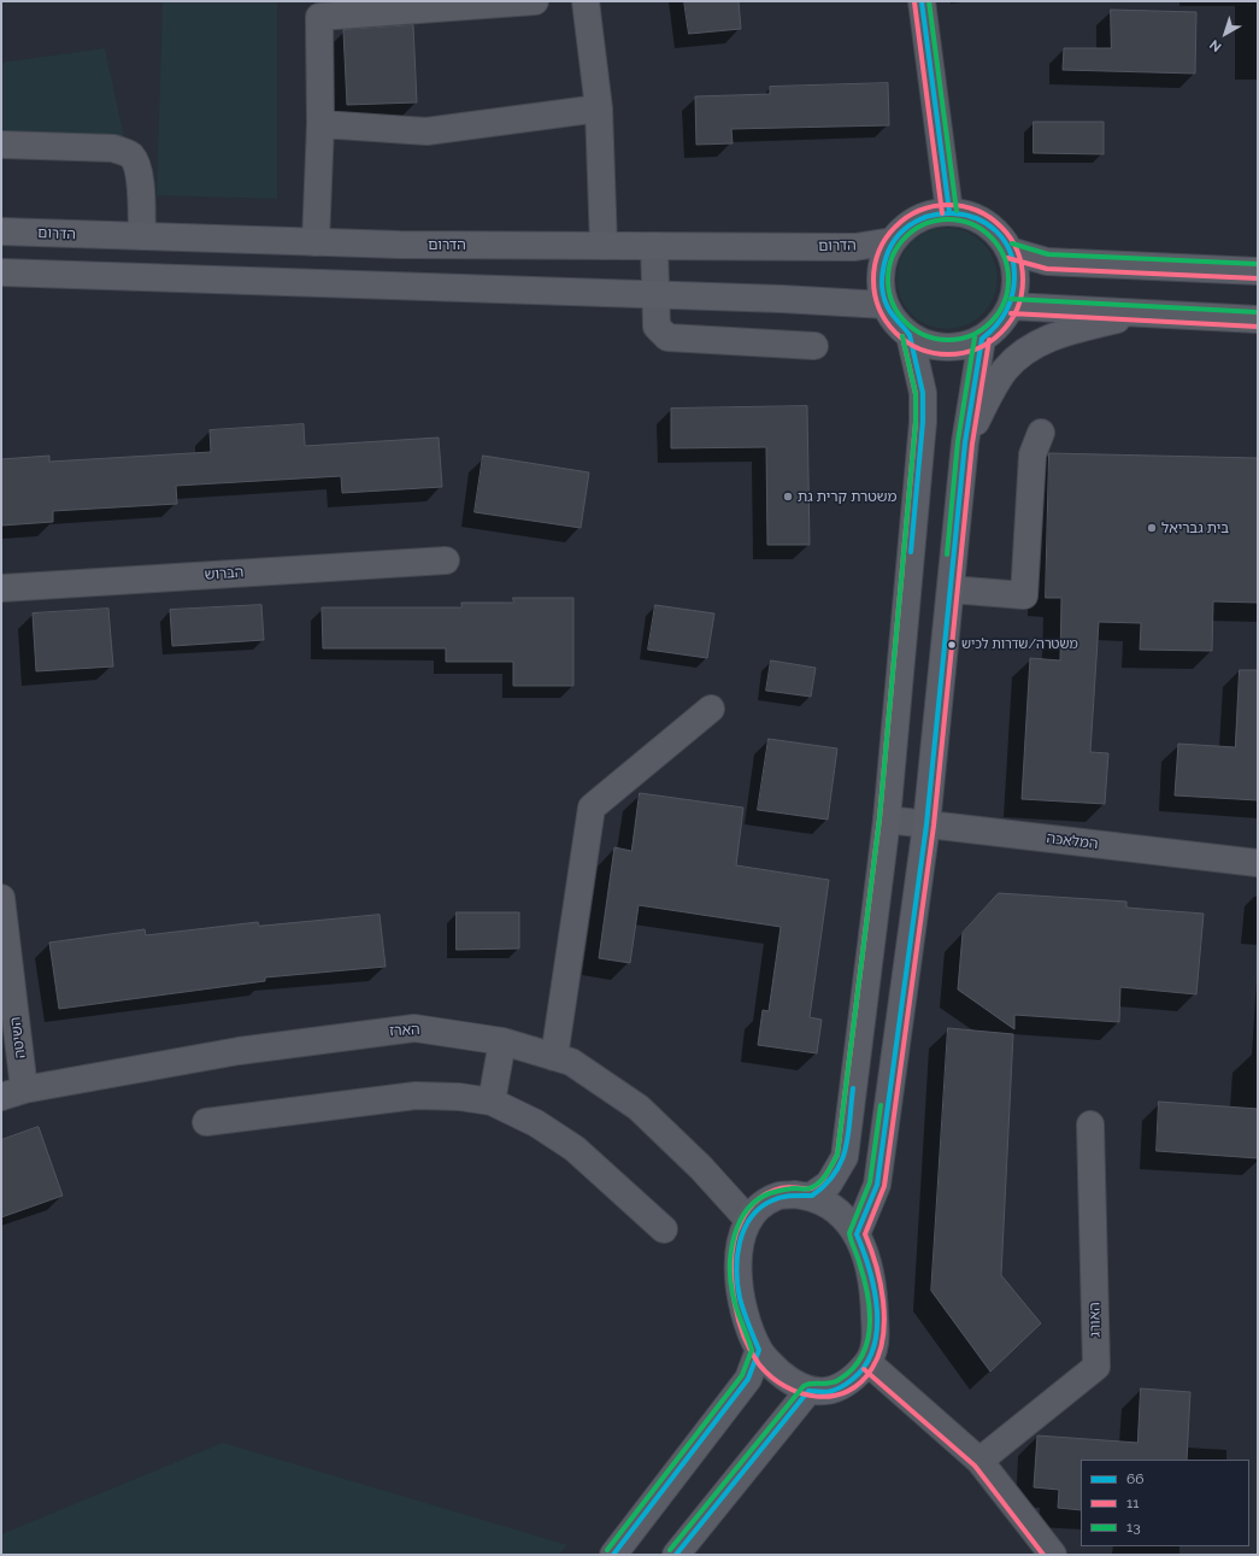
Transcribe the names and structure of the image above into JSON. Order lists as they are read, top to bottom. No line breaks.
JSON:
{"streets":{"main road":["הדרום"],"street":["הברוש","המלאכה","הארז","השיטה","האורג"]},"crossings":[["הארז","השיטה"]],"places":["משטרת קרית גת","בית גבריאל","משטרה/שדרות לכיש"],"lines":["transit line 66","transit line 13","transit line 11"],"legend":["66","11","13"],"north":"bottom left"}
